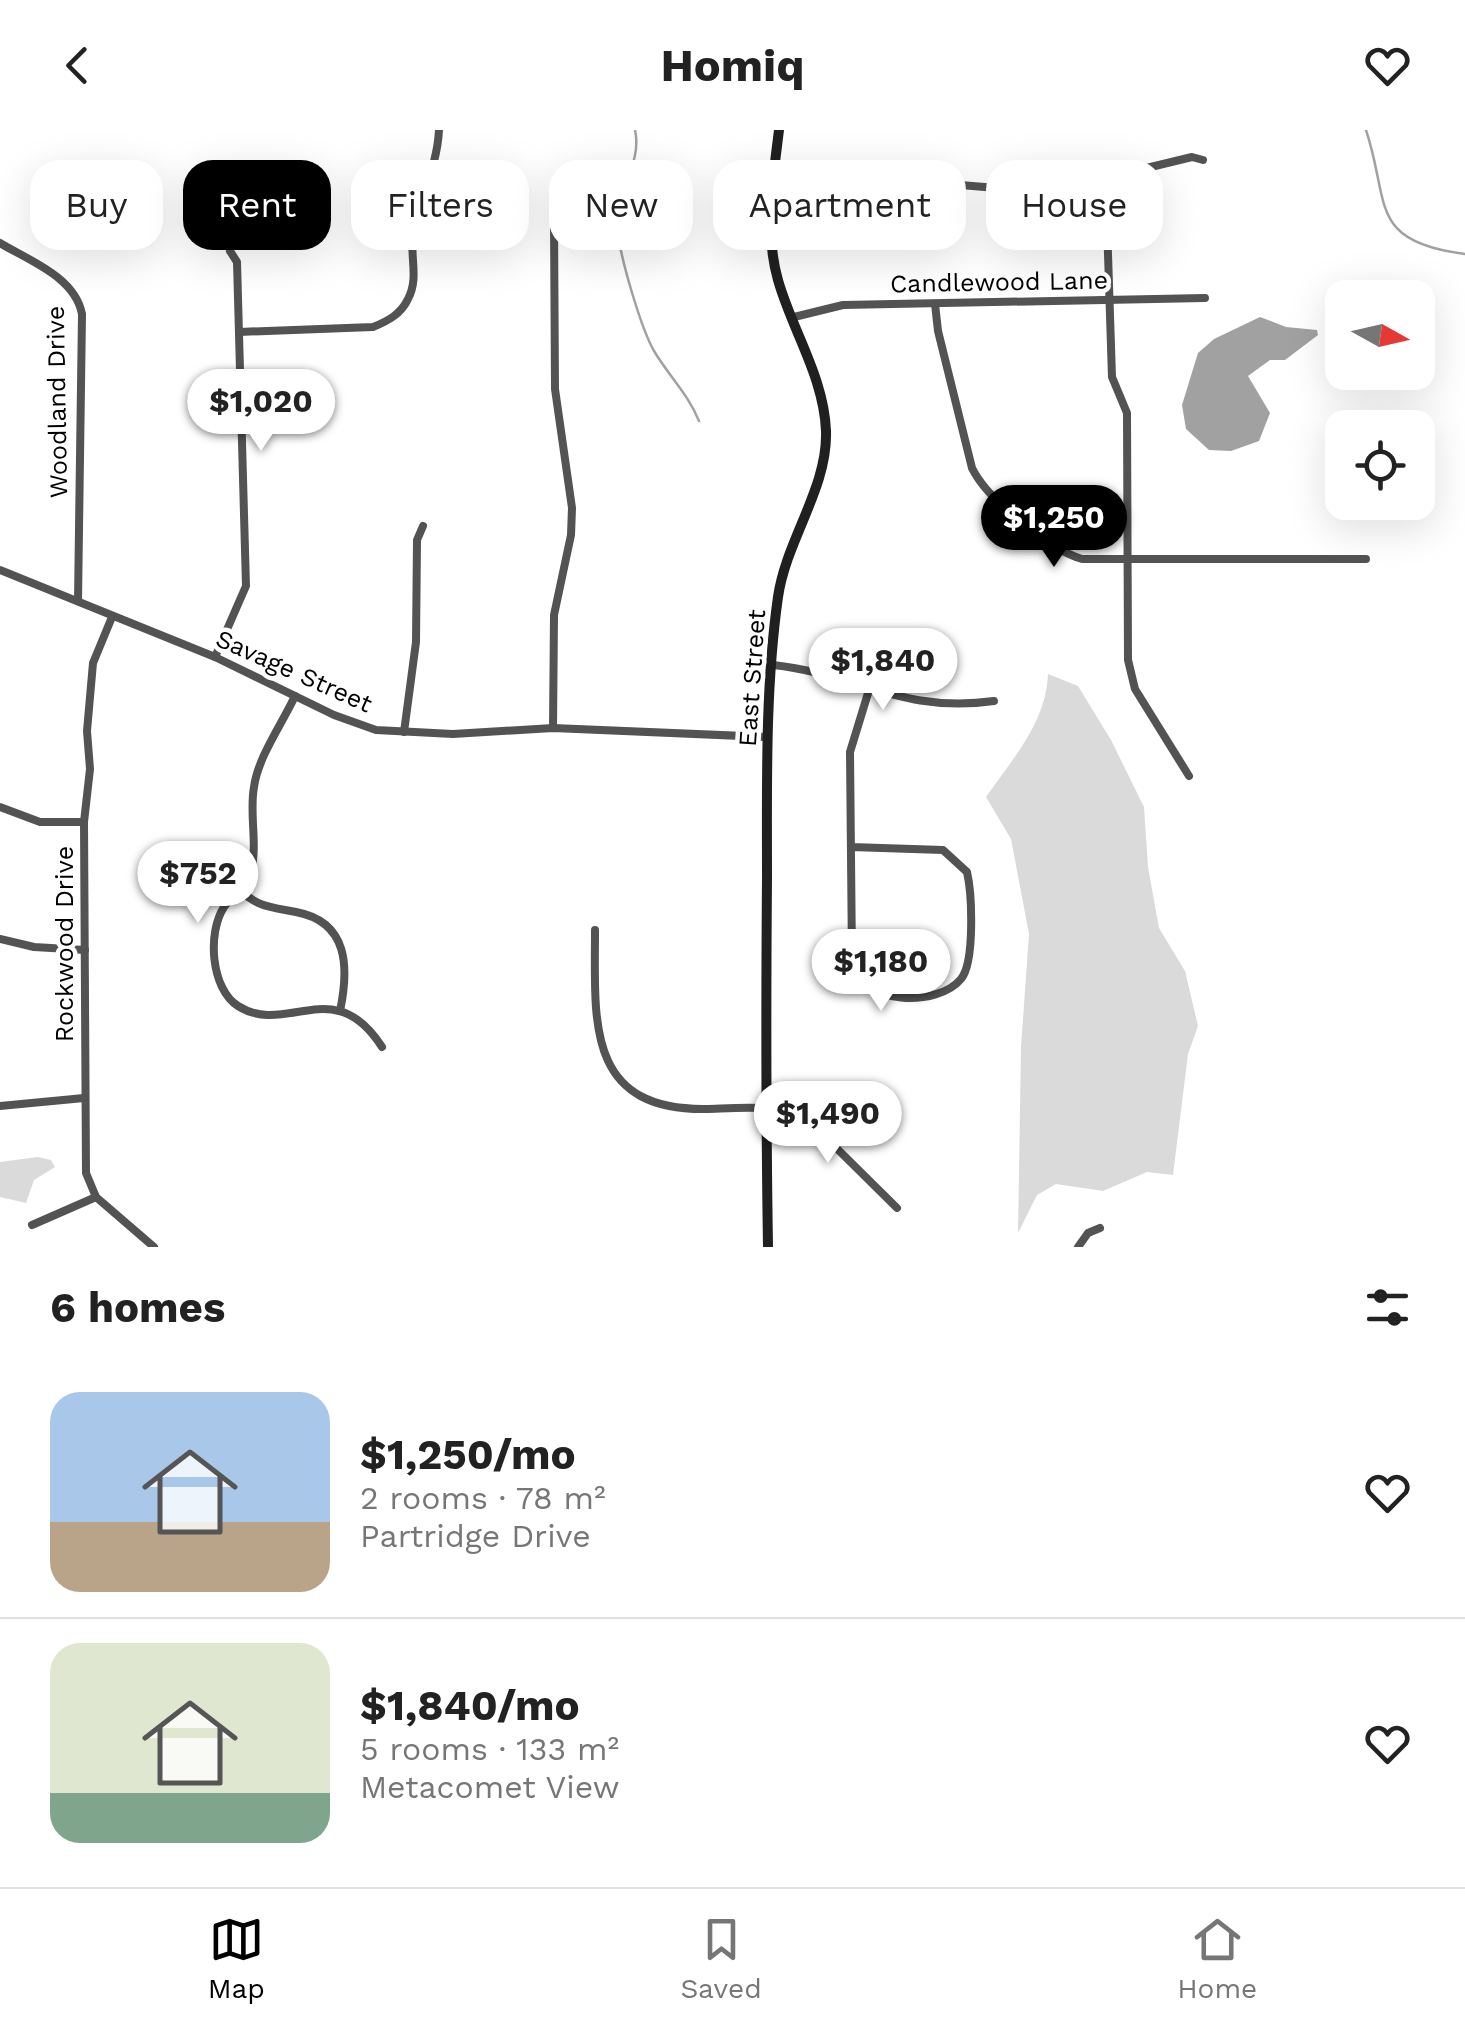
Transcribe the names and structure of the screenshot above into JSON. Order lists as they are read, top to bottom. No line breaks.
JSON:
{"streets":{"street":["Candlewood Lane","Woodland Drive","Savage Street","East Street","Rockwood Drive"]},"crossings":[["Candlewood Lane","East Street"],["Woodland Drive","Savage Street"],["Savage Street","East Street"],["Savage Street","Rockwood Drive"]],"north":"right","page":{"header":"Homiq","chip":["Buy","Rent","Filters","New","Apartment","House"],"price":["$1,020","$1,250","$1,840","$752","$1,180","$1,490"],"heading":"6 homes","list":[{"name":"$1,250/mo","note":"2 rooms · 78 m² · Partridge Drive"},{"name":"$1,840/mo","note":"5 rooms · 133 m² · Metacomet View"}],"tabs":["Map","Saved","Home"]}}
